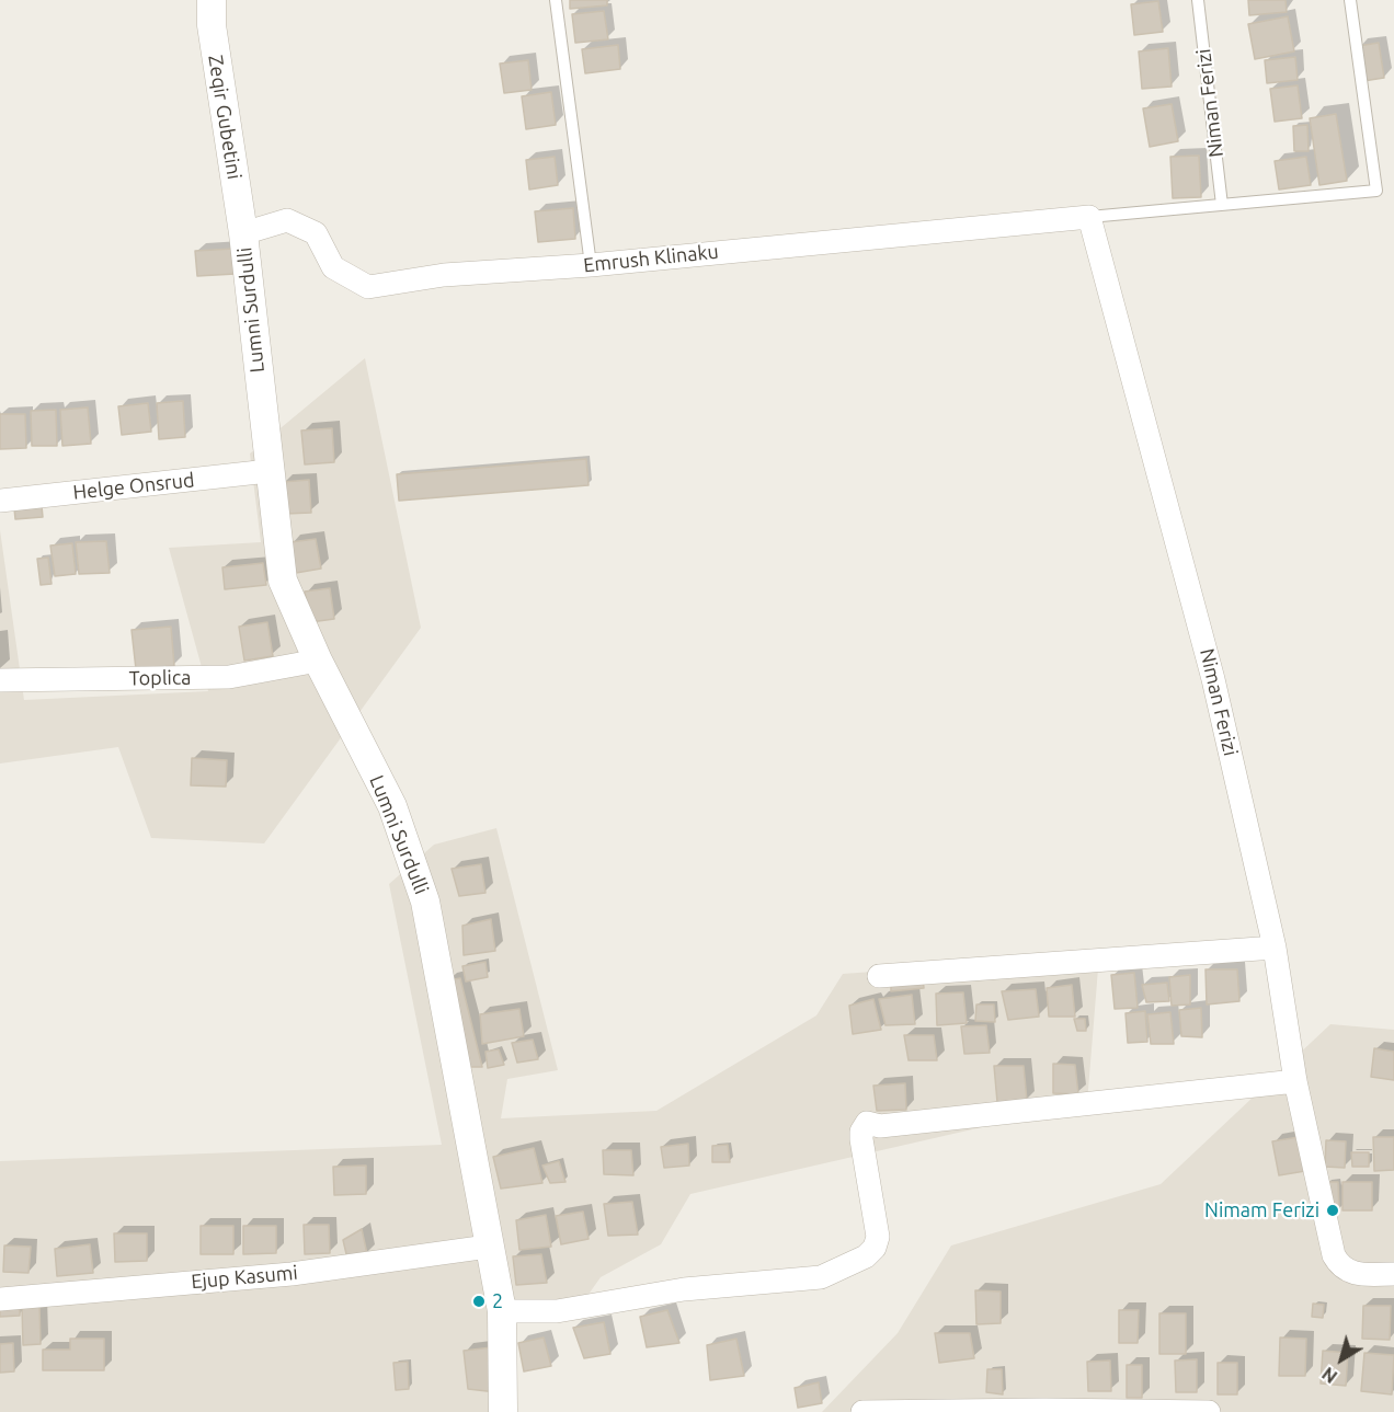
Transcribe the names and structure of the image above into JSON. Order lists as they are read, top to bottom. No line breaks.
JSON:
{"streets":{"street":["Niman Ferizi","Zeqir Gubetini","Emrush Klinaku","Lumni Surdulli","Helge Onsrud","Toplica","Ejup Kasumi"]},"crossings":[["Niman Ferizi","Emrush Klinaku"],["Zeqir Gubetini","Emrush Klinaku"],["Zeqir Gubetini","Lumni Surdulli"],["Emrush Klinaku","Lumni Surdulli"],["Lumni Surdulli","Helge Onsrud"],["Lumni Surdulli","Toplica"],["Lumni Surdulli","Ejup Kasumi"]],"places":["Nimam Ferizi","2"],"north":"bottom left"}
